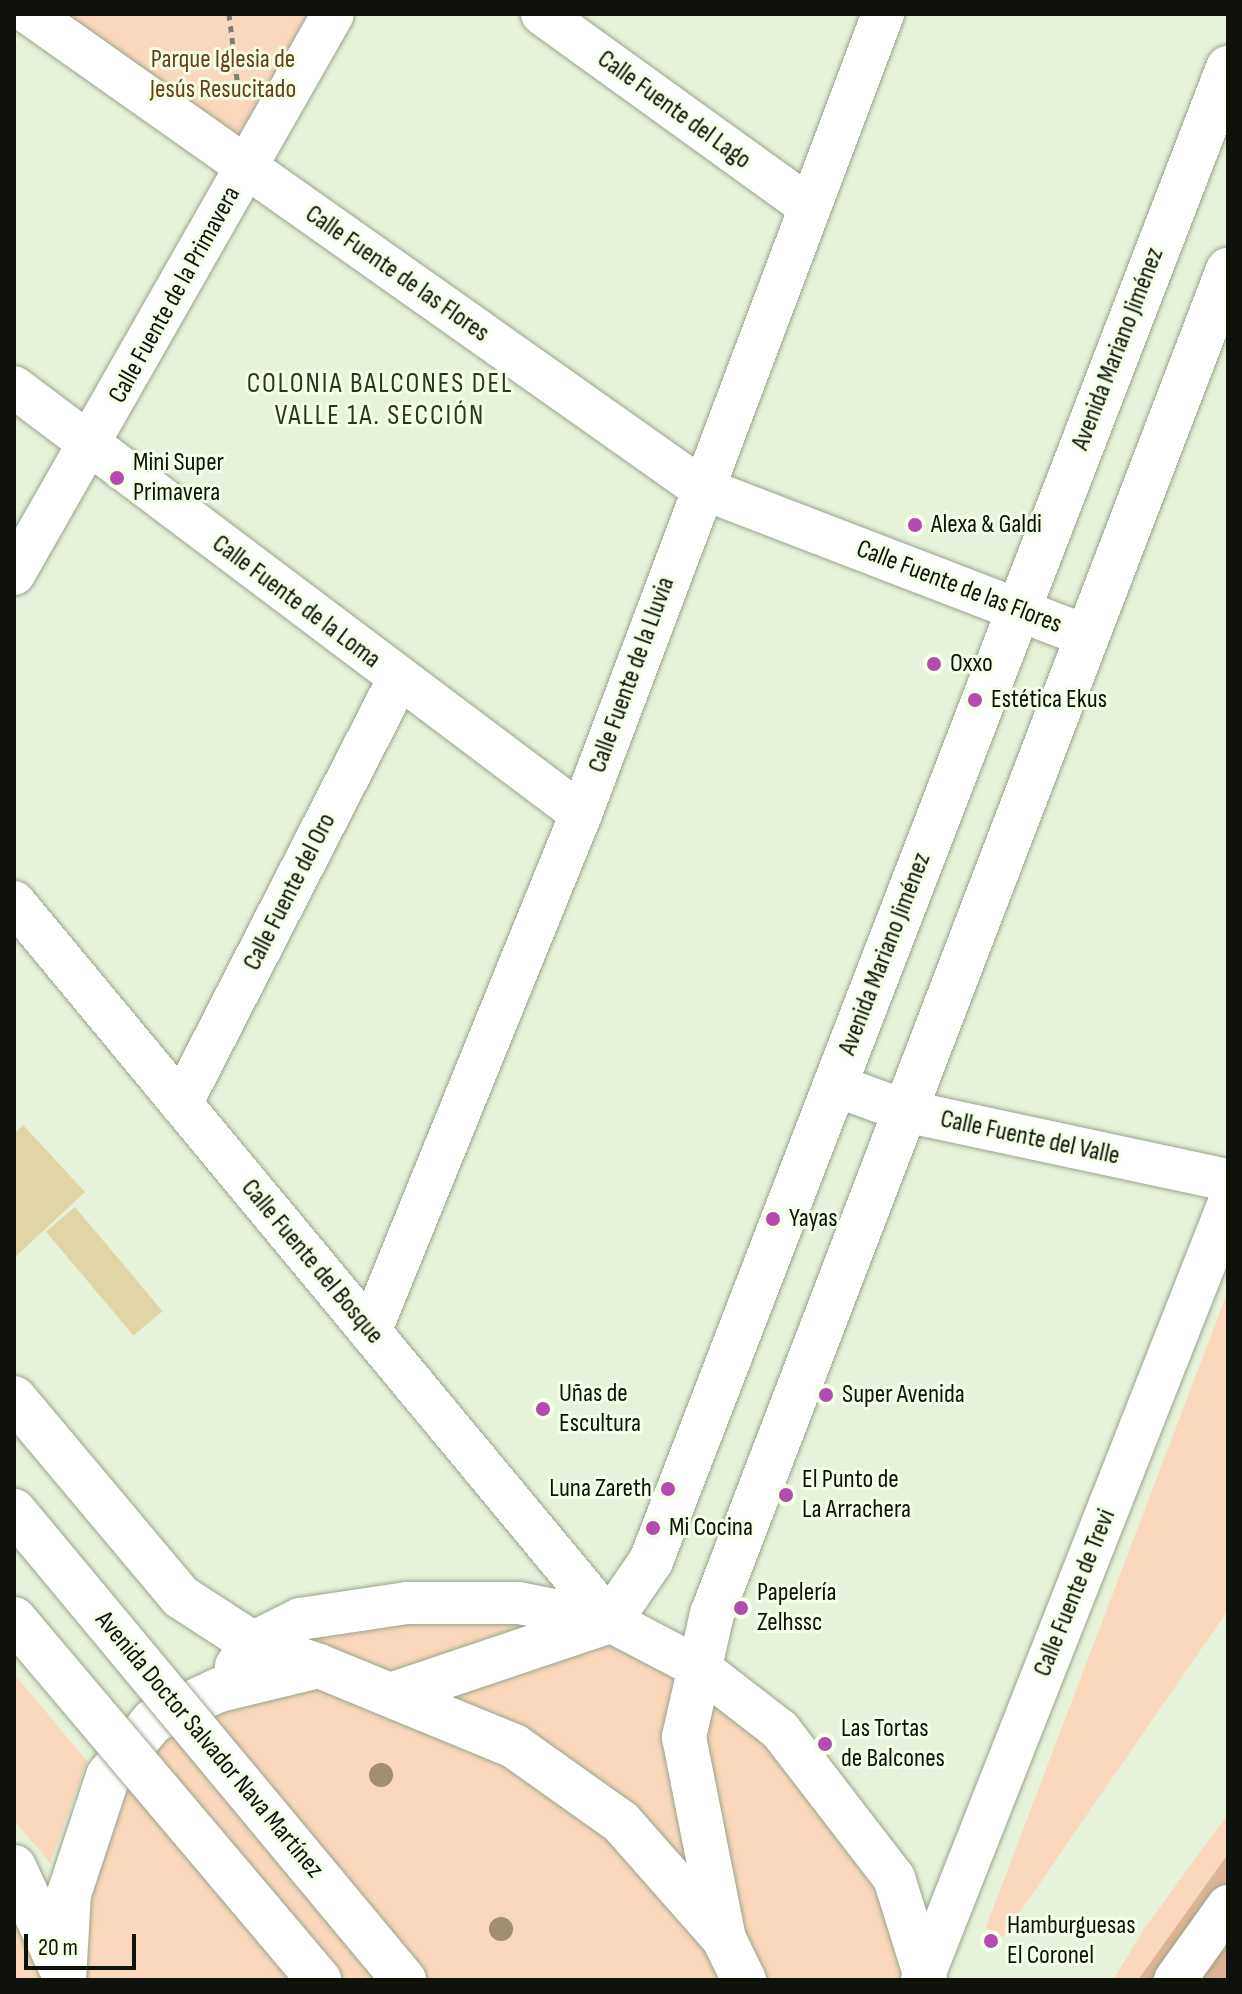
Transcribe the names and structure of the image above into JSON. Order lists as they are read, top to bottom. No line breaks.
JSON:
{"streets":{"main road":["Avenida Mariano Jiménez","Avenida Doctor Salvador Nava Martínez"],"street":["Calle Fuente del Lago","Calle Fuente de las Flores","Calle Fuente de la Primavera","Calle Fuente de la Loma","Calle Fuente de la Lluvia","Calle Fuente del Oro","Calle Fuente del Valle","Calle Fuente del Bosque","Calle Fuente de Trevi"]},"crossings":[["Calle Fuente del Lago","Calle Fuente de la Lluvia"],["Calle Fuente de las Flores","Calle Fuente de la Primavera"],["Calle Fuente de las Flores","Avenida Mariano Jiménez"],["Calle Fuente de las Flores","Calle Fuente de la Lluvia"],["Calle Fuente de la Primavera","Calle Fuente de la Loma"],["Avenida Mariano Jiménez","Calle Fuente del Valle"],["Avenida Mariano Jiménez","Calle Fuente del Bosque"],["Calle Fuente de la Loma","Calle Fuente de la Lluvia"],["Calle Fuente de la Loma","Calle Fuente del Oro"],["Calle Fuente de la Lluvia","Calle Fuente del Bosque"],["Calle Fuente del Oro","Calle Fuente del Bosque"],["Calle Fuente del Bosque","Calle Fuente de Trevi"]],"districts":["COLONIA BALCONES DEL VALLE 1A. SECCIÓN"],"parks":["Parque Iglesia de Jesús Resucitado"],"places":["Mini Super Primavera","Alexa & Galdi","Oxxo","Estética Ekus","Yayas","Super Avenida","Uñas de Escultura","Luna Zareth","El Punto de La Arrachera","Mi Cocina","Papelería Zelhssc","Las Tortas de Balcones","Hamburguesas El Coronel"],"scale_bar":"20 m"}
